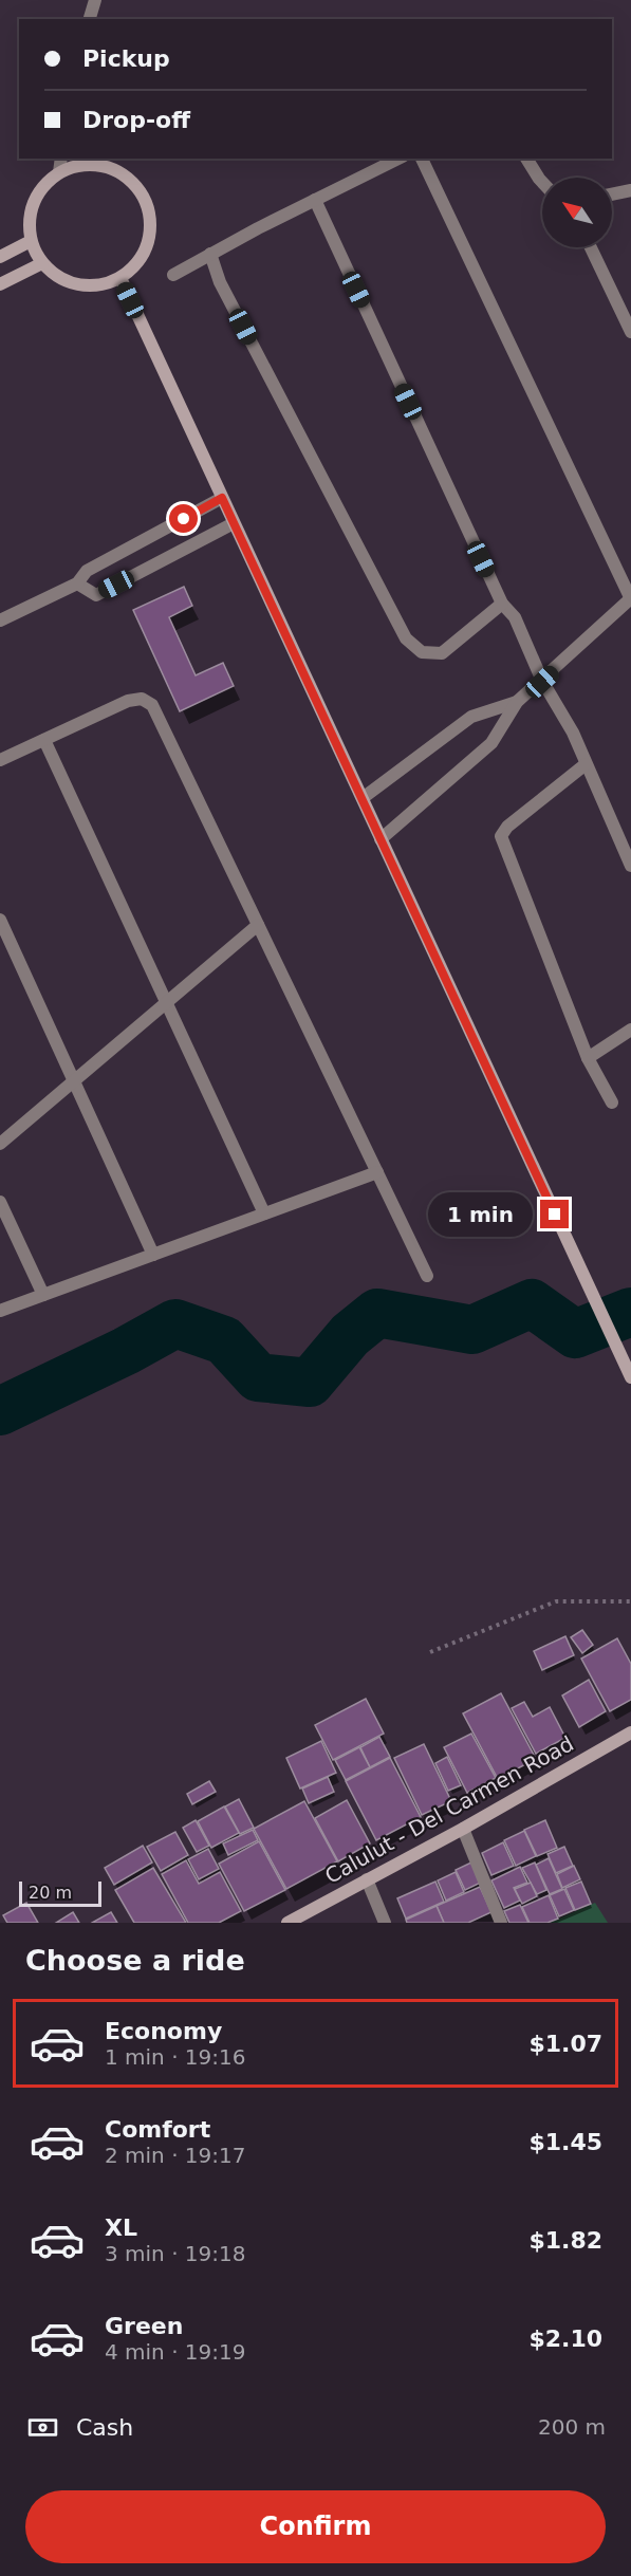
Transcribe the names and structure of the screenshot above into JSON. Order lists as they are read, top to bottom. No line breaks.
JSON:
{"streets":{"street":["Calulut - Del Carmen Road"]},"scale_bar":"20 m","north":"top left","page":{"banner":["Pickup","Drop-off"],"bubble":"1 min","scale":"20 m","heading":"Choose a ride","list":[{"name":"Economy","note":"1 min · 19:16","value":"$1.07"},{"name":"Comfort","note":"2 min · 19:17","value":"$1.45"},{"name":"XL","note":"3 min · 19:18","value":"$1.82"},{"name":"Green","note":"4 min · 19:19","value":"$2.10"}],"pay":["Cash","200 m"],"buttons":"Confirm"}}
